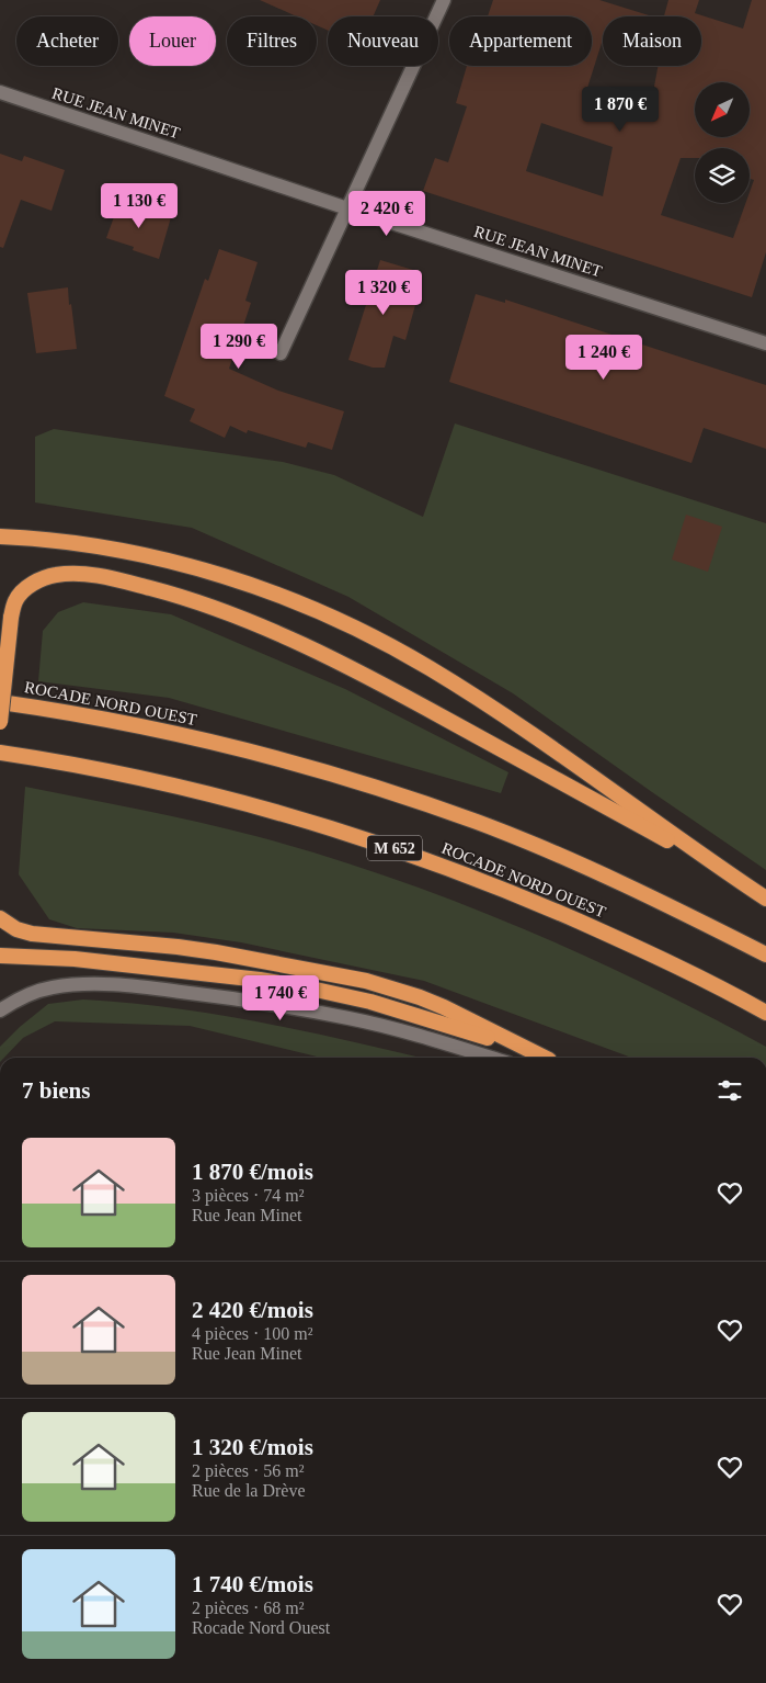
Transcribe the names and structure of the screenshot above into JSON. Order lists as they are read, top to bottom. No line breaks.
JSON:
{"streets":{"highway":["ROCADE NORD OUEST","M 652"],"street":["RUE JEAN MINET"]},"north":"bottom left","page":{"chip":["Acheter","Louer","Filtres","Nouveau","Appartement","Maison"],"price":["1 870 €","1 130 €","2 420 €","1 320 €","1 290 €","1 240 €","1 740 €"],"heading":"7 biens","list":[{"name":"1 870 €/mois","note":"3 pièces · 74 m² · Rue Jean Minet"},{"name":"2 420 €/mois","note":"4 pièces · 100 m² · Rue Jean Minet"},{"name":"1 320 €/mois","note":"2 pièces · 56 m² · Rue de la Drève"},{"name":"1 740 €/mois","note":"2 pièces · 68 m² · Rocade Nord Ouest"}]}}
